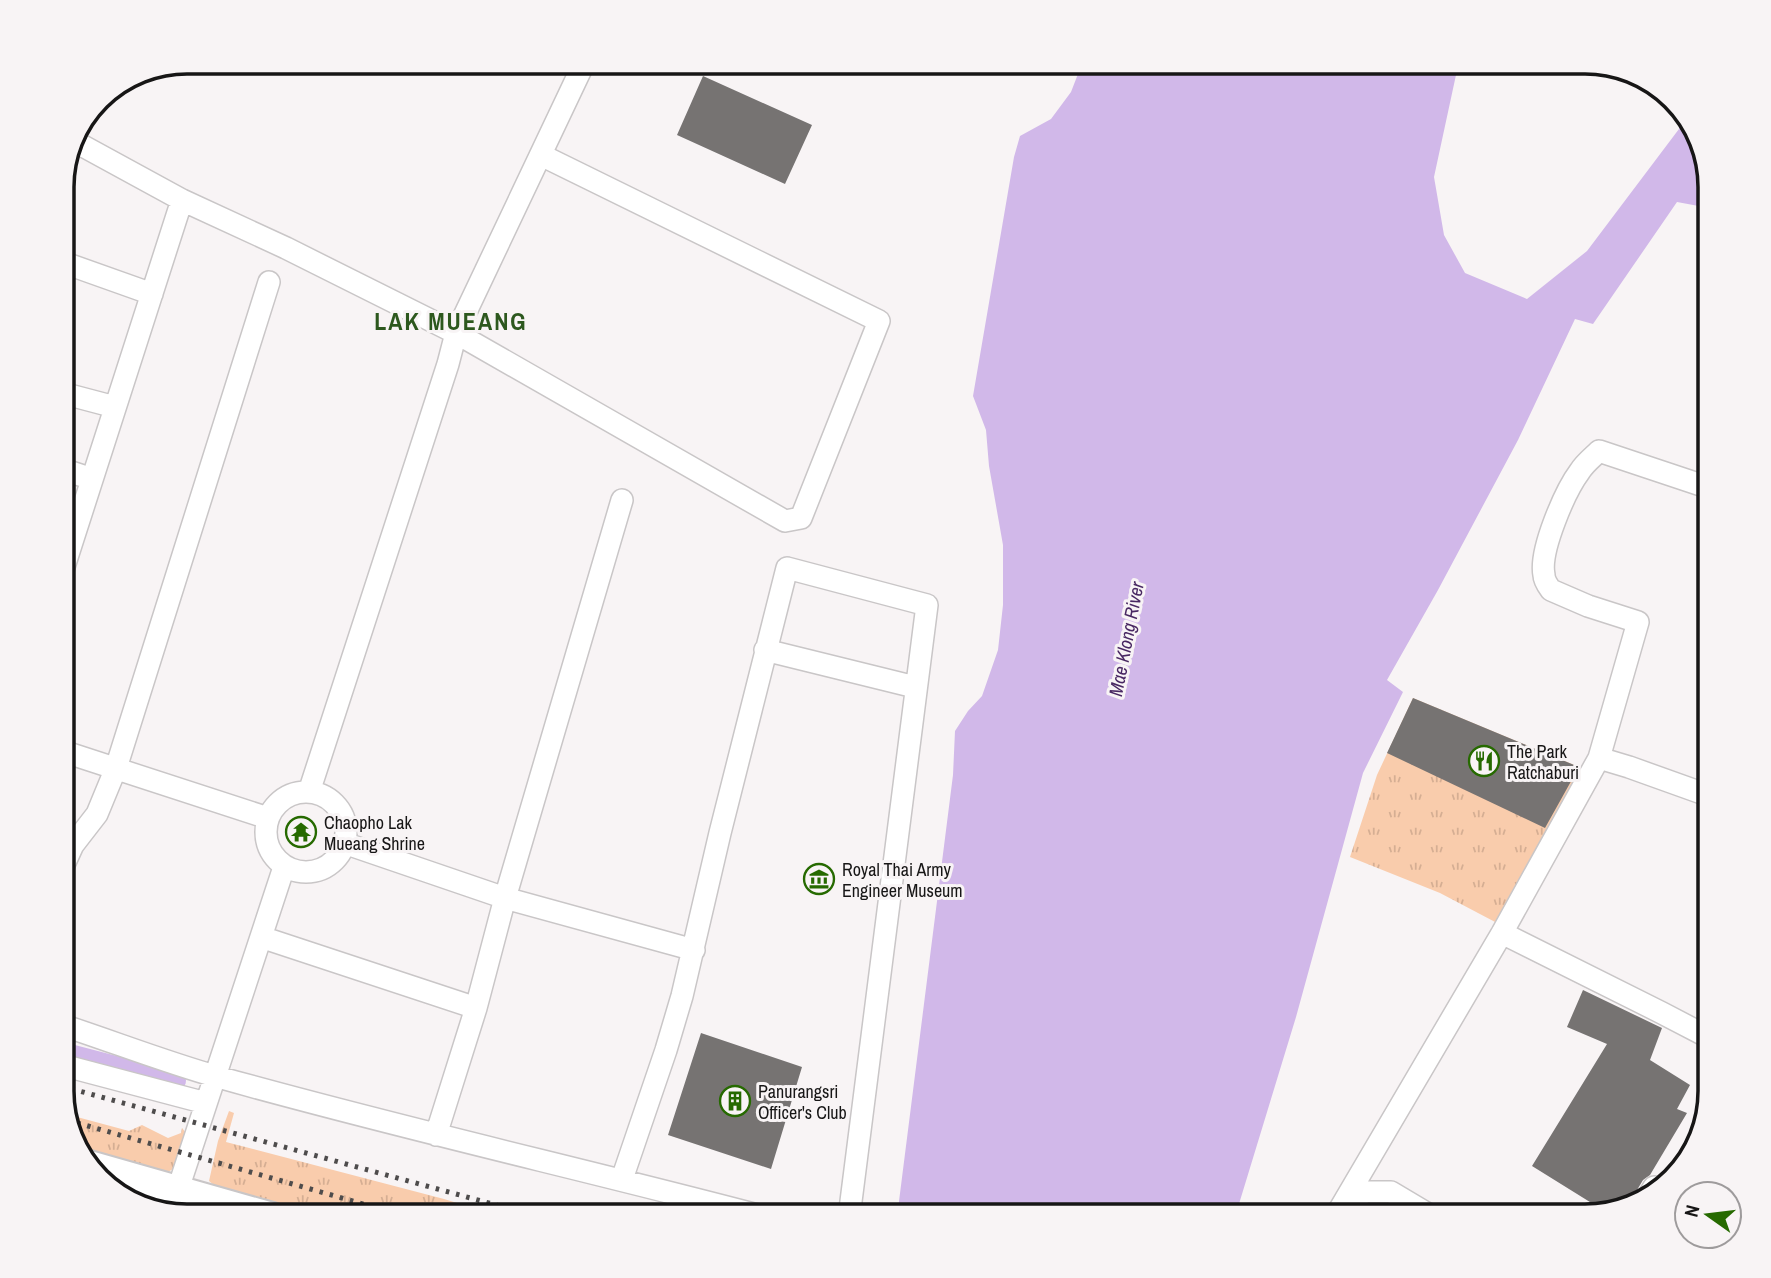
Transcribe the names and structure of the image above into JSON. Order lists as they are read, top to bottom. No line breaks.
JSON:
{"districts":["LAK MUEANG"],"water":["Mae Klong River"],"places":{"restaurant":["The Park Ratchaburi"],"temple":["Chaopho Lak Mueang Shrine"],"museum":["Royal Thai Army Engineer Museum"],"building":["Panurangsri Officer's Club"]},"north":"left"}
